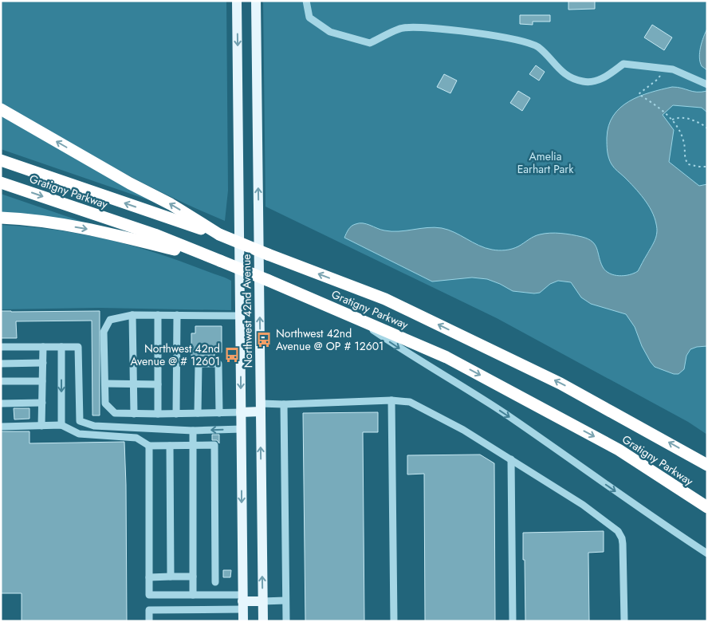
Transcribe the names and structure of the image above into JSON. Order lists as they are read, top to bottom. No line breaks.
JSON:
{"streets":{"highway":["Gratigny Parkway"],"main road":["Northwest 42nd Avenue"]},"parks":["Amelia Earhart Park"],"places":{"bus stop":["Northwest 42nd Avenue @ OP # 12601","Northwest 42nd Avenue @ # 12601"]}}
